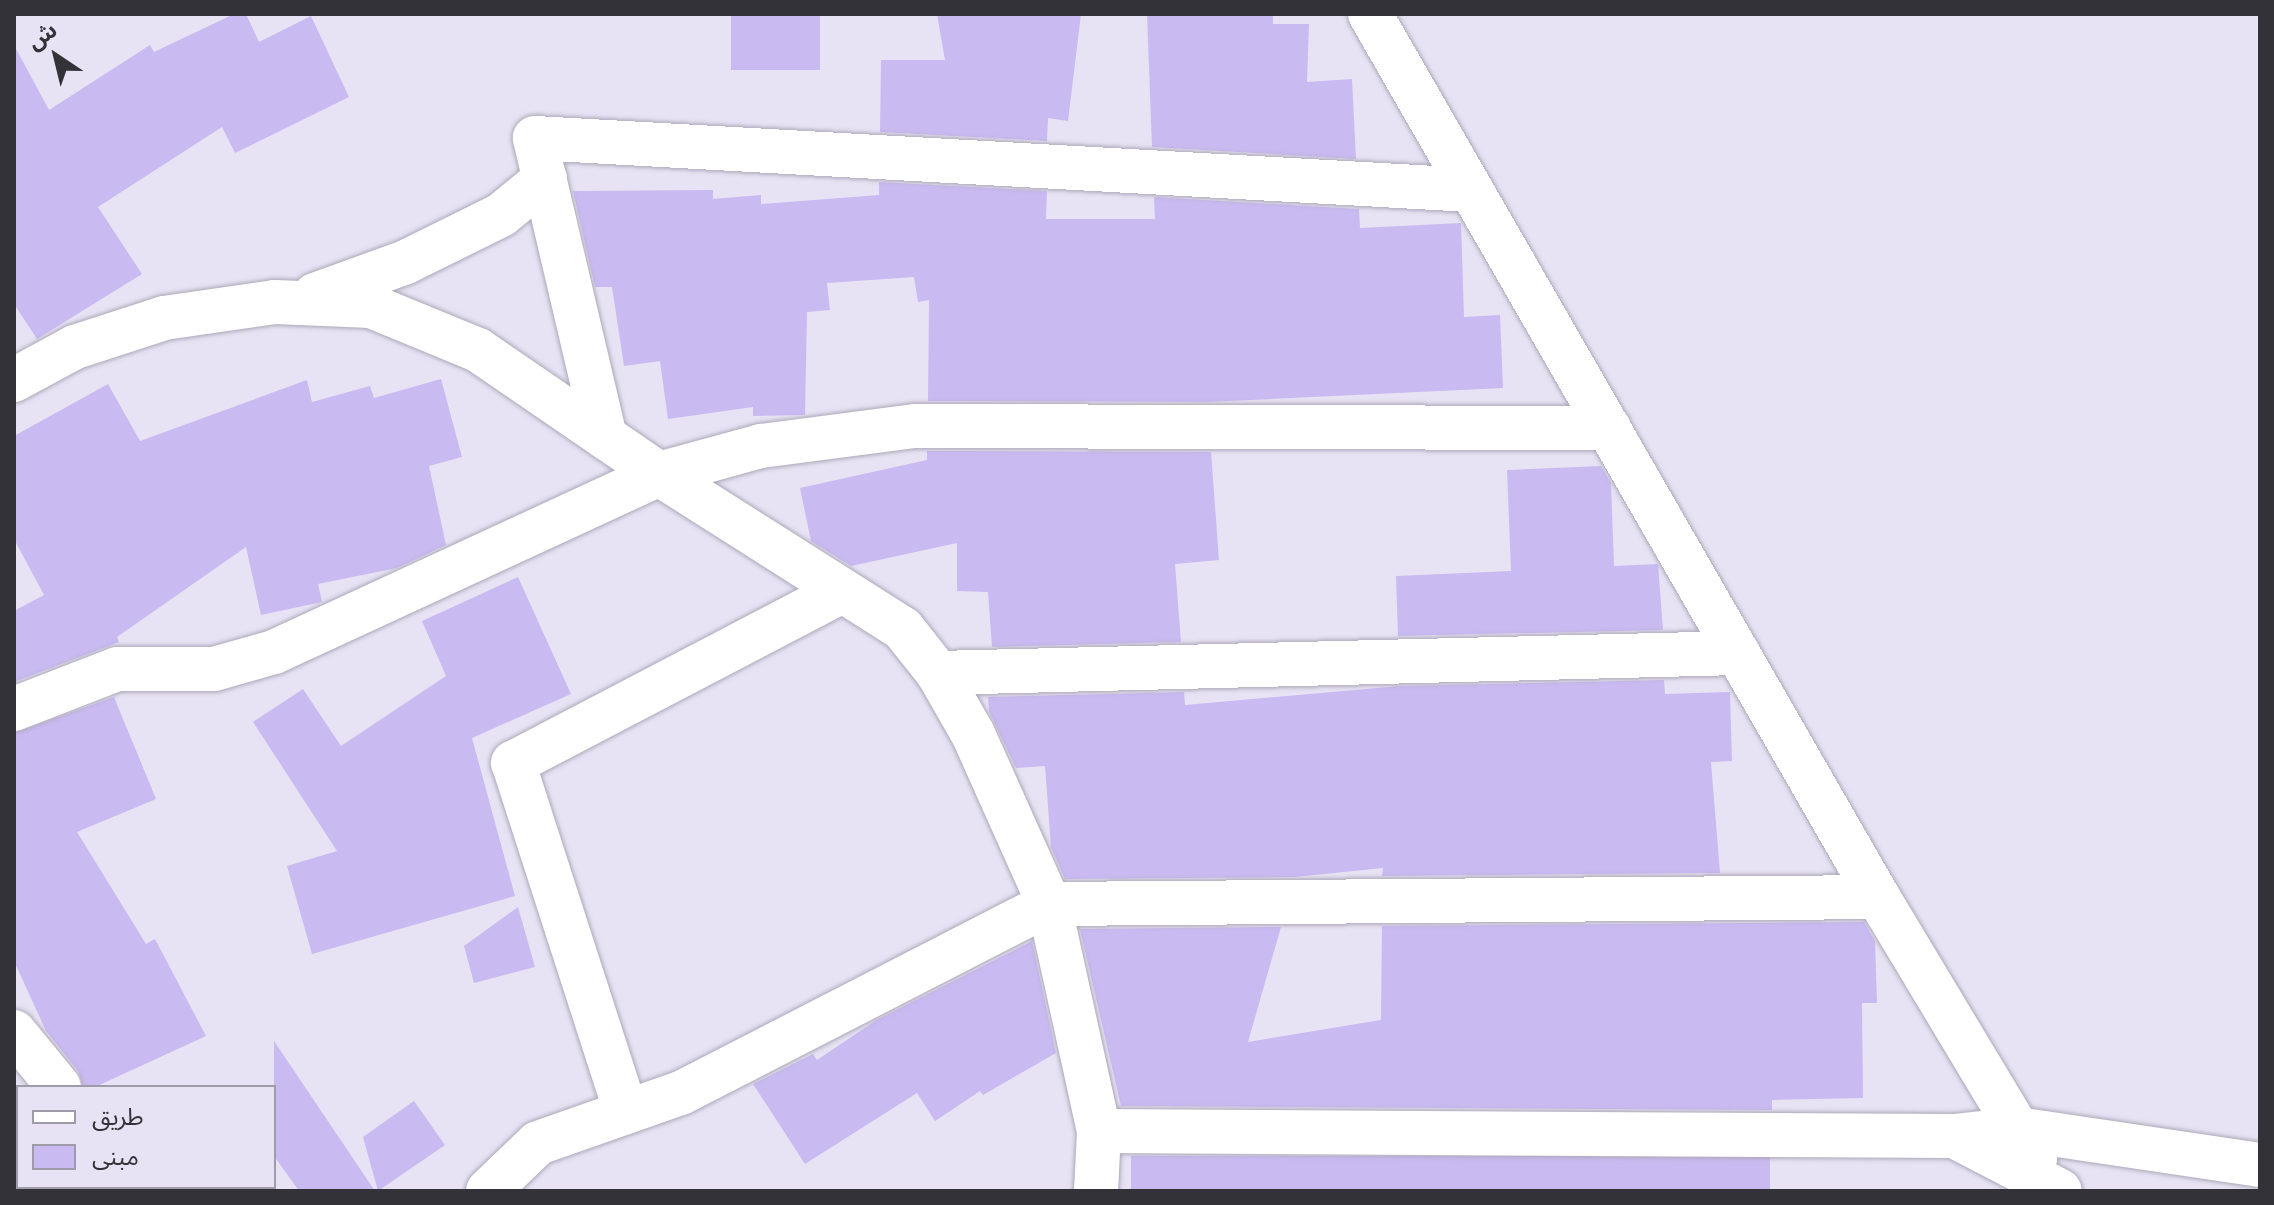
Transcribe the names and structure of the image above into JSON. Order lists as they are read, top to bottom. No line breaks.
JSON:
{"legend":["طريق","مبنى"],"north":"top left"}
